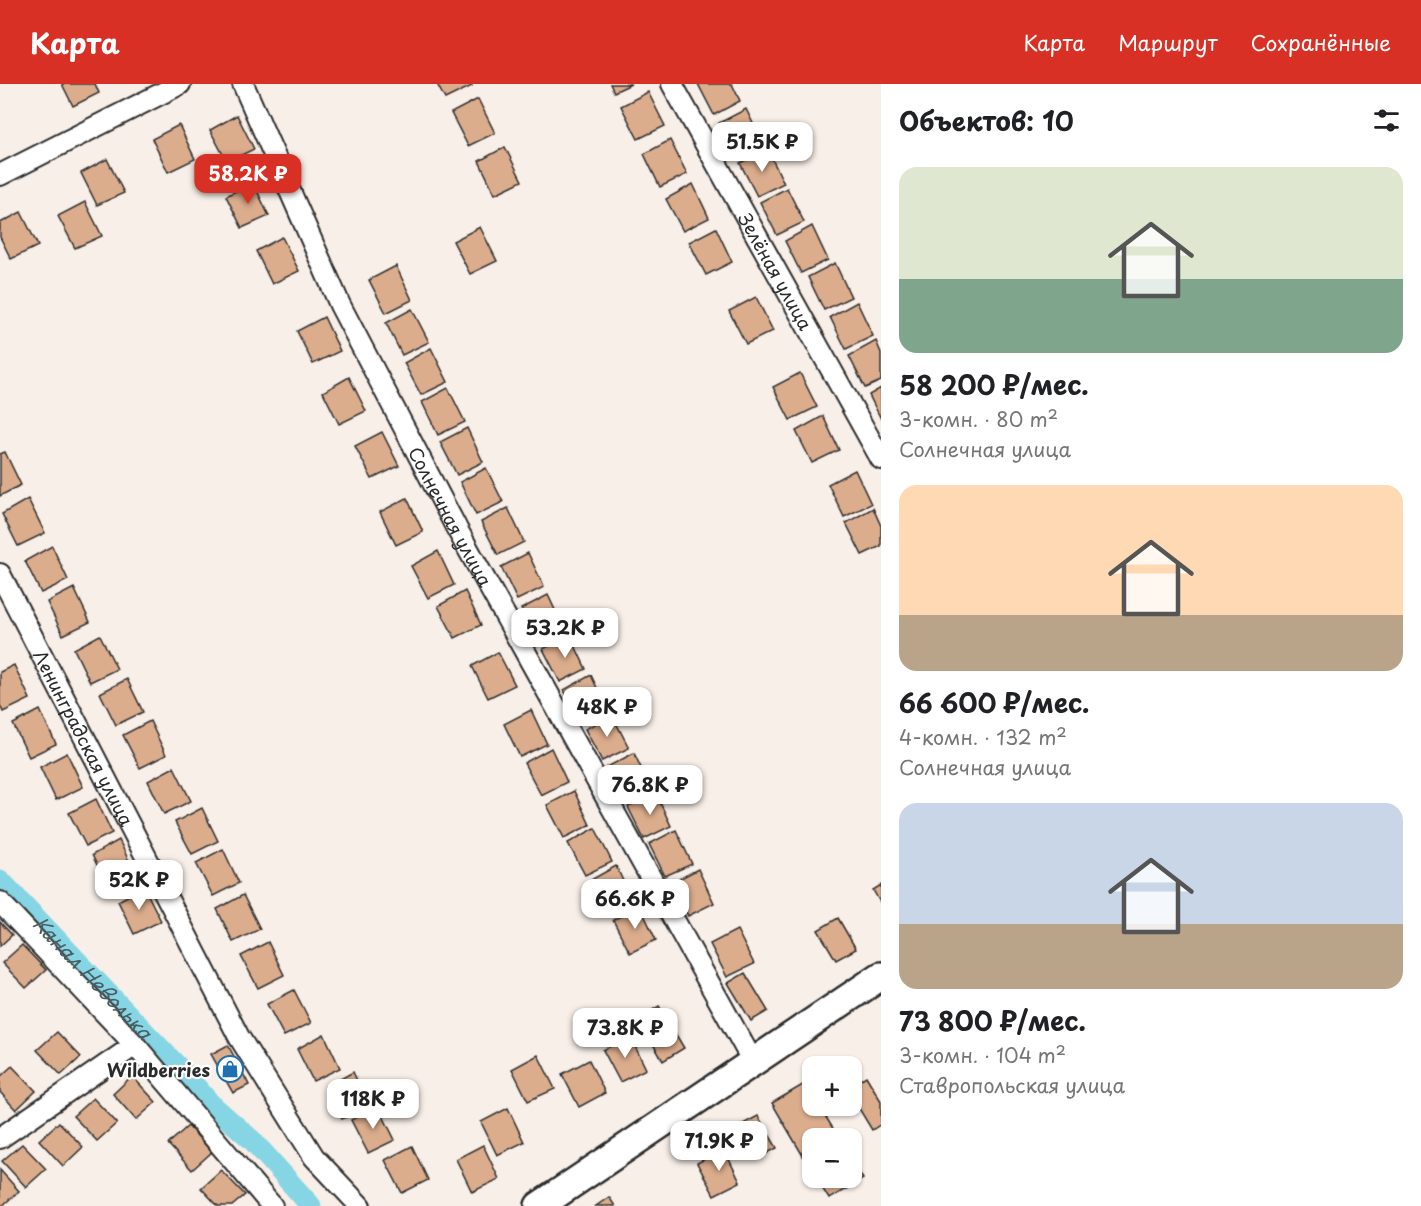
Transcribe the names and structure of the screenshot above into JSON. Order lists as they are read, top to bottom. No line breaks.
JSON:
{"streets":{"street":["Зелёная улица","Солнечная улица","Ленинградская улица"]},"water":["Канал Неволька"],"places":{"shop":["Wildberries"]},"page":{"header":"Карта","nav":["Карта","Маршрут","Сохранённые"],"heading":"Объектов: 10","price":["51.5K ₽","58.2K ₽","53.2K ₽","48K ₽","76.8K ₽","52K ₽","66.6K ₽","73.8K ₽","118K ₽","71.9K ₽"],"list":[{"name":"58 200 ₽/мес.","note":"3-комн. · 80 m² · Солнечная улица"},{"name":"66 600 ₽/мес.","note":"4-комн. · 132 m² · Солнечная улица"},{"name":"73 800 ₽/мес.","note":"3-комн. · 104 m² · Ставропольская улица"}],"map_buttons":["+","−"]}}
